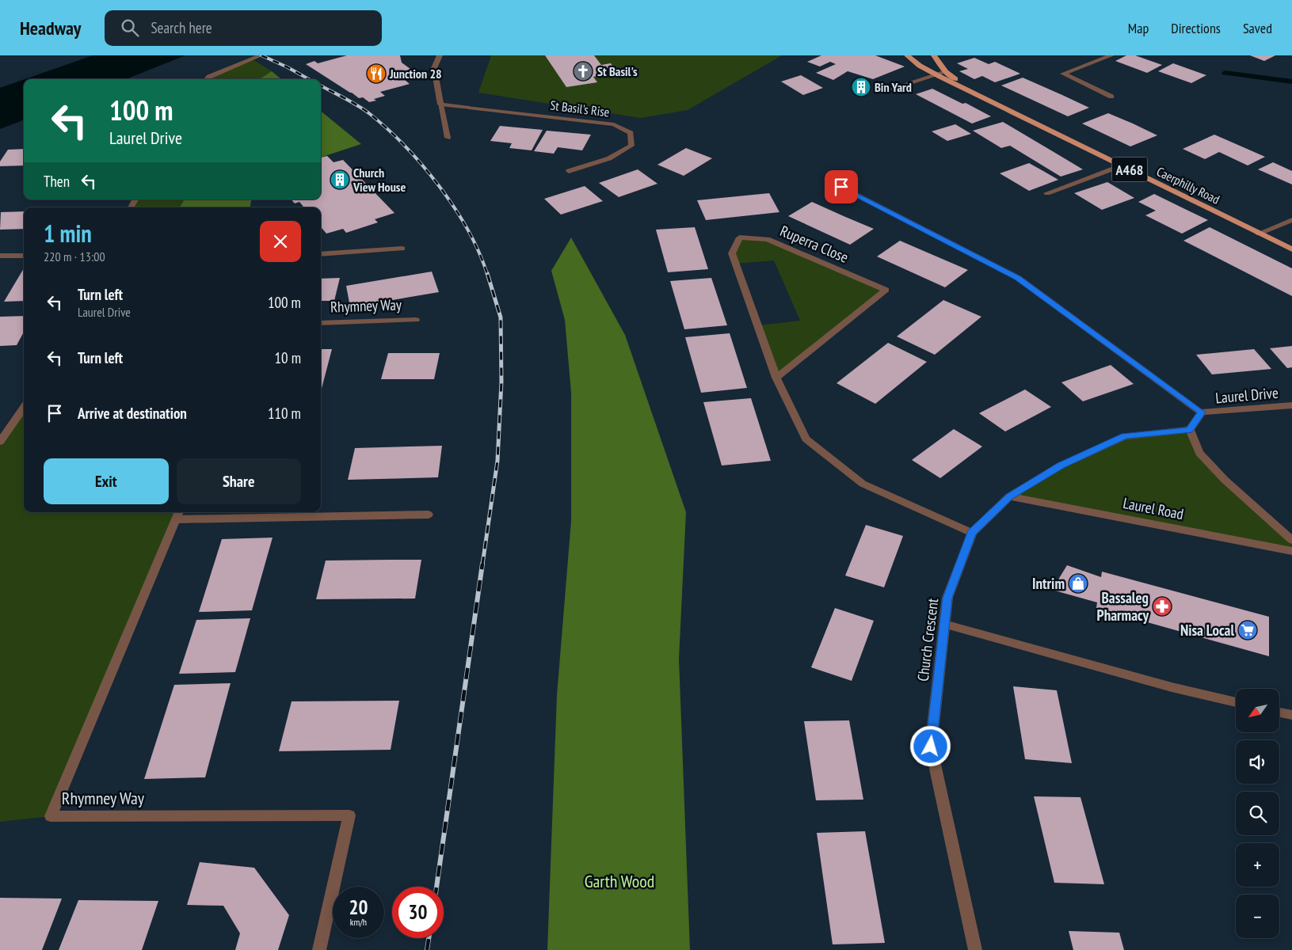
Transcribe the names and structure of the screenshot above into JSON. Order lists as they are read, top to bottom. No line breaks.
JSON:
{"streets":{"main road":["A468","Caerphilly Road"],"street":["St Basil's Rise","Ruperra Close","Rhymney Way","Laurel Drive","Laurel Road","Church Crescent"]},"crossings":[["Ruperra Close","Church Crescent"],["Laurel Drive","Church Crescent"],["Laurel Road","Church Crescent"]],"parks":["Garth Wood"],"places":{"church":["St Basil's"],"restaurant":["Junction 28"],"building":["Bin Yard","Church View House"],"shop":["Intrim"],"pharmacy":["Bassaleg Pharmacy"],"supermarket":["Nisa Local"]},"north":"bottom left","page":{"header":"Headway","search":"Search here","nav":["Map","Directions","Saved"],"turn":["100 m","Laurel Drive"],"then":"Then","heading":["1 min","220 m · 13:00"],"list":[{"name":"Turn left","note":"Laurel Drive","value":"100 m"},{"name":"Turn left","value":"10 m"},{"name":"Arrive at destination","value":"110 m"}],"buttons":["Exit","Share"],"map_buttons":["+","−"],"speed":"20 km/h","limit":"30"}}
